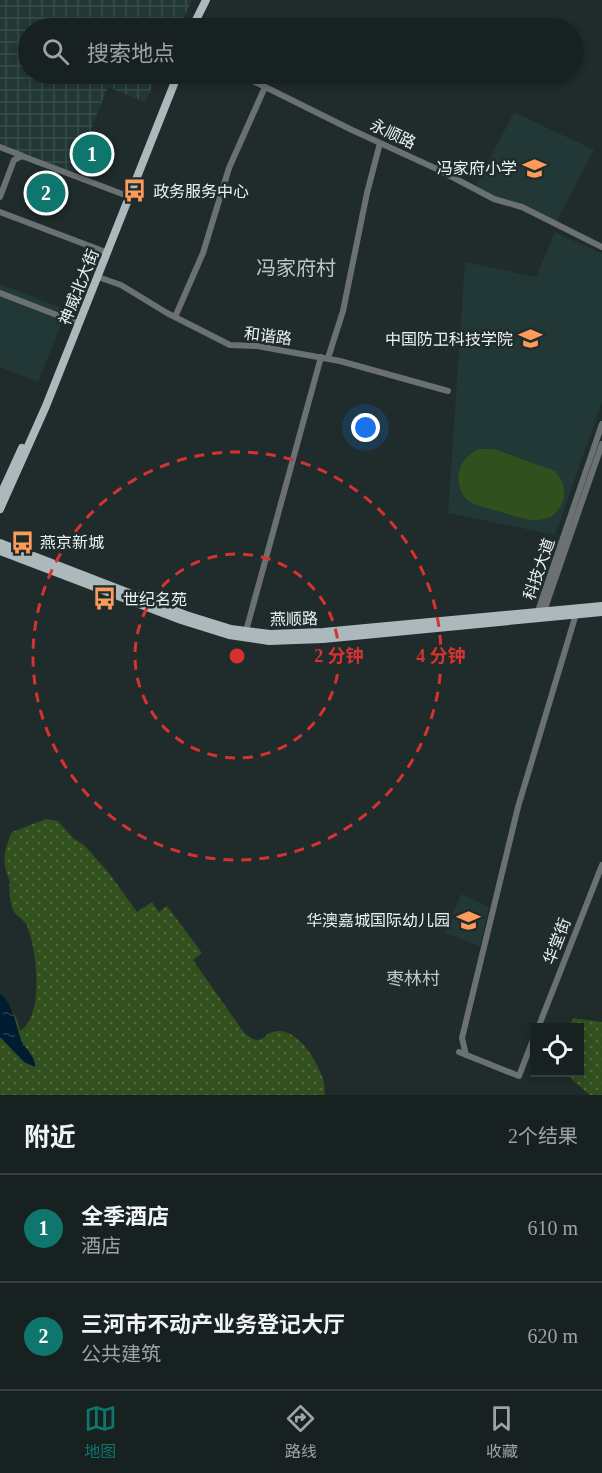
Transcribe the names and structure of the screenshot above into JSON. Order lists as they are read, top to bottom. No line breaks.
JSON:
{"streets":{"main road":["神威北大街","燕顺路"],"street":["永顺路","和谐路","科技大道","华堂街"]},"crossings":[["神威北大街","和谐路"],["科技大道","燕顺路"]],"districts":["冯家府村","枣林村"],"places":{"school or university":["冯家府小学","中国防卫科技学院","华澳嘉城国际幼儿园"],"bus stop":["政务服务中心","燕京新城","世纪名苑"]},"page":{"search":"搜索地点","pins":["1","2"],"heading":["附近","2个结果"],"list":[{"mark":"1","name":"全季酒店","note":"酒店","value":"610 m"},{"mark":"2","name":"三河市不动产业务登记大厅","note":"公共建筑","value":"620 m"}],"nav":["地图","路线","收藏"]},"rings":["2 分钟","4 分钟"]}
